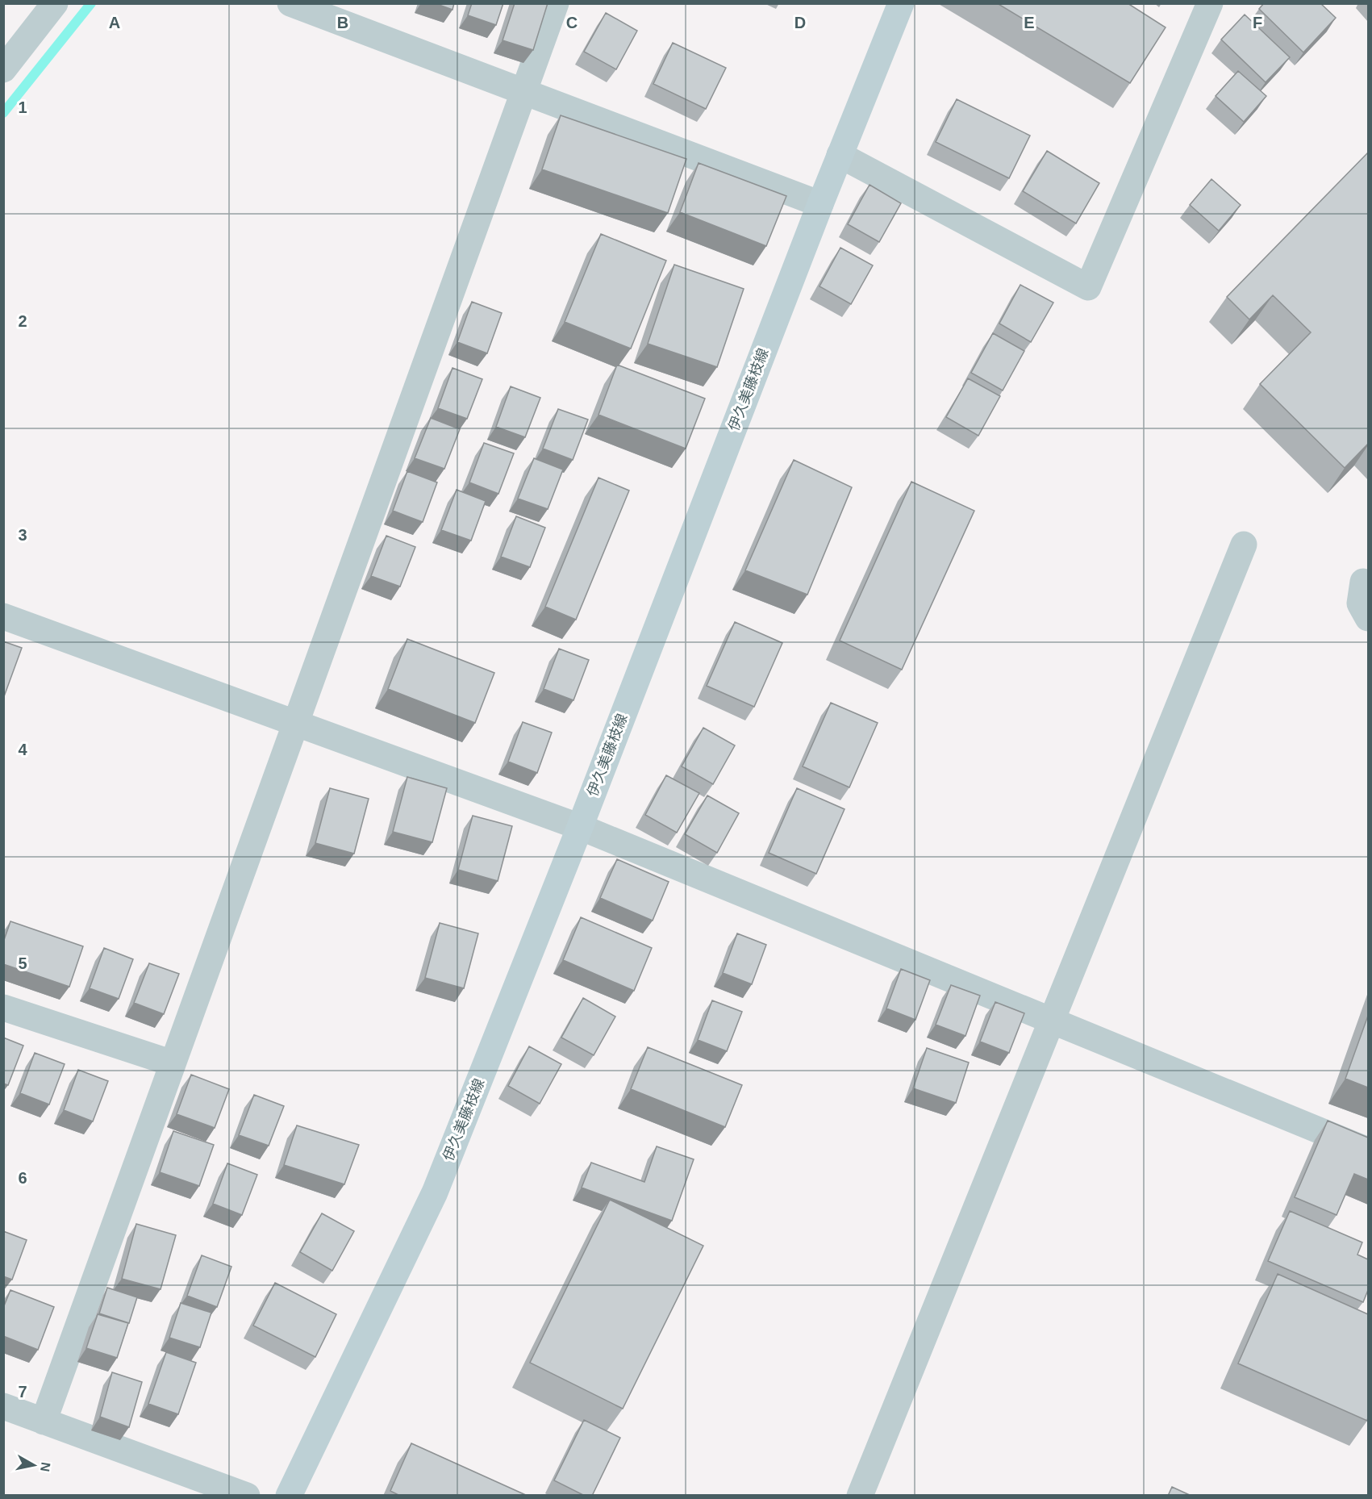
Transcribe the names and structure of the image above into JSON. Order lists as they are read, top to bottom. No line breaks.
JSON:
{"streets":{"main road":["伊久美藤枝線"]},"north":"right","grid":{"columns":["A","B","C","D","E","F"],"rows":["1","2","3","4","5","6","7"]}}
